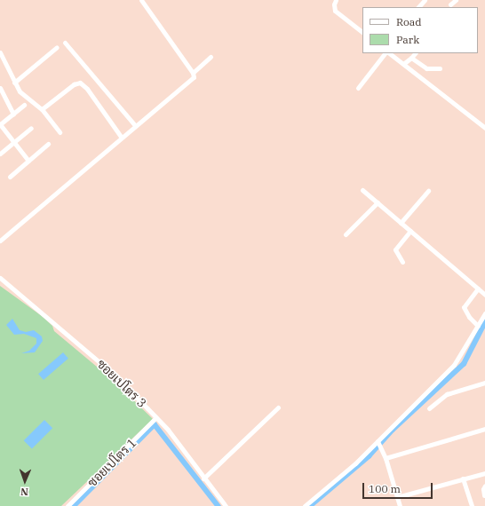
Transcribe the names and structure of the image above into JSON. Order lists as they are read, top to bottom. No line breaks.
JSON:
{"streets":{"street":["ซอยเปโตร 3","ซอยเปโตร 1"]},"crossings":[["ซอยเปโตร 3","ซอยเปโตร 1"]],"legend":["Road","Park"],"scale_bar":"100 m","north":"bottom"}
